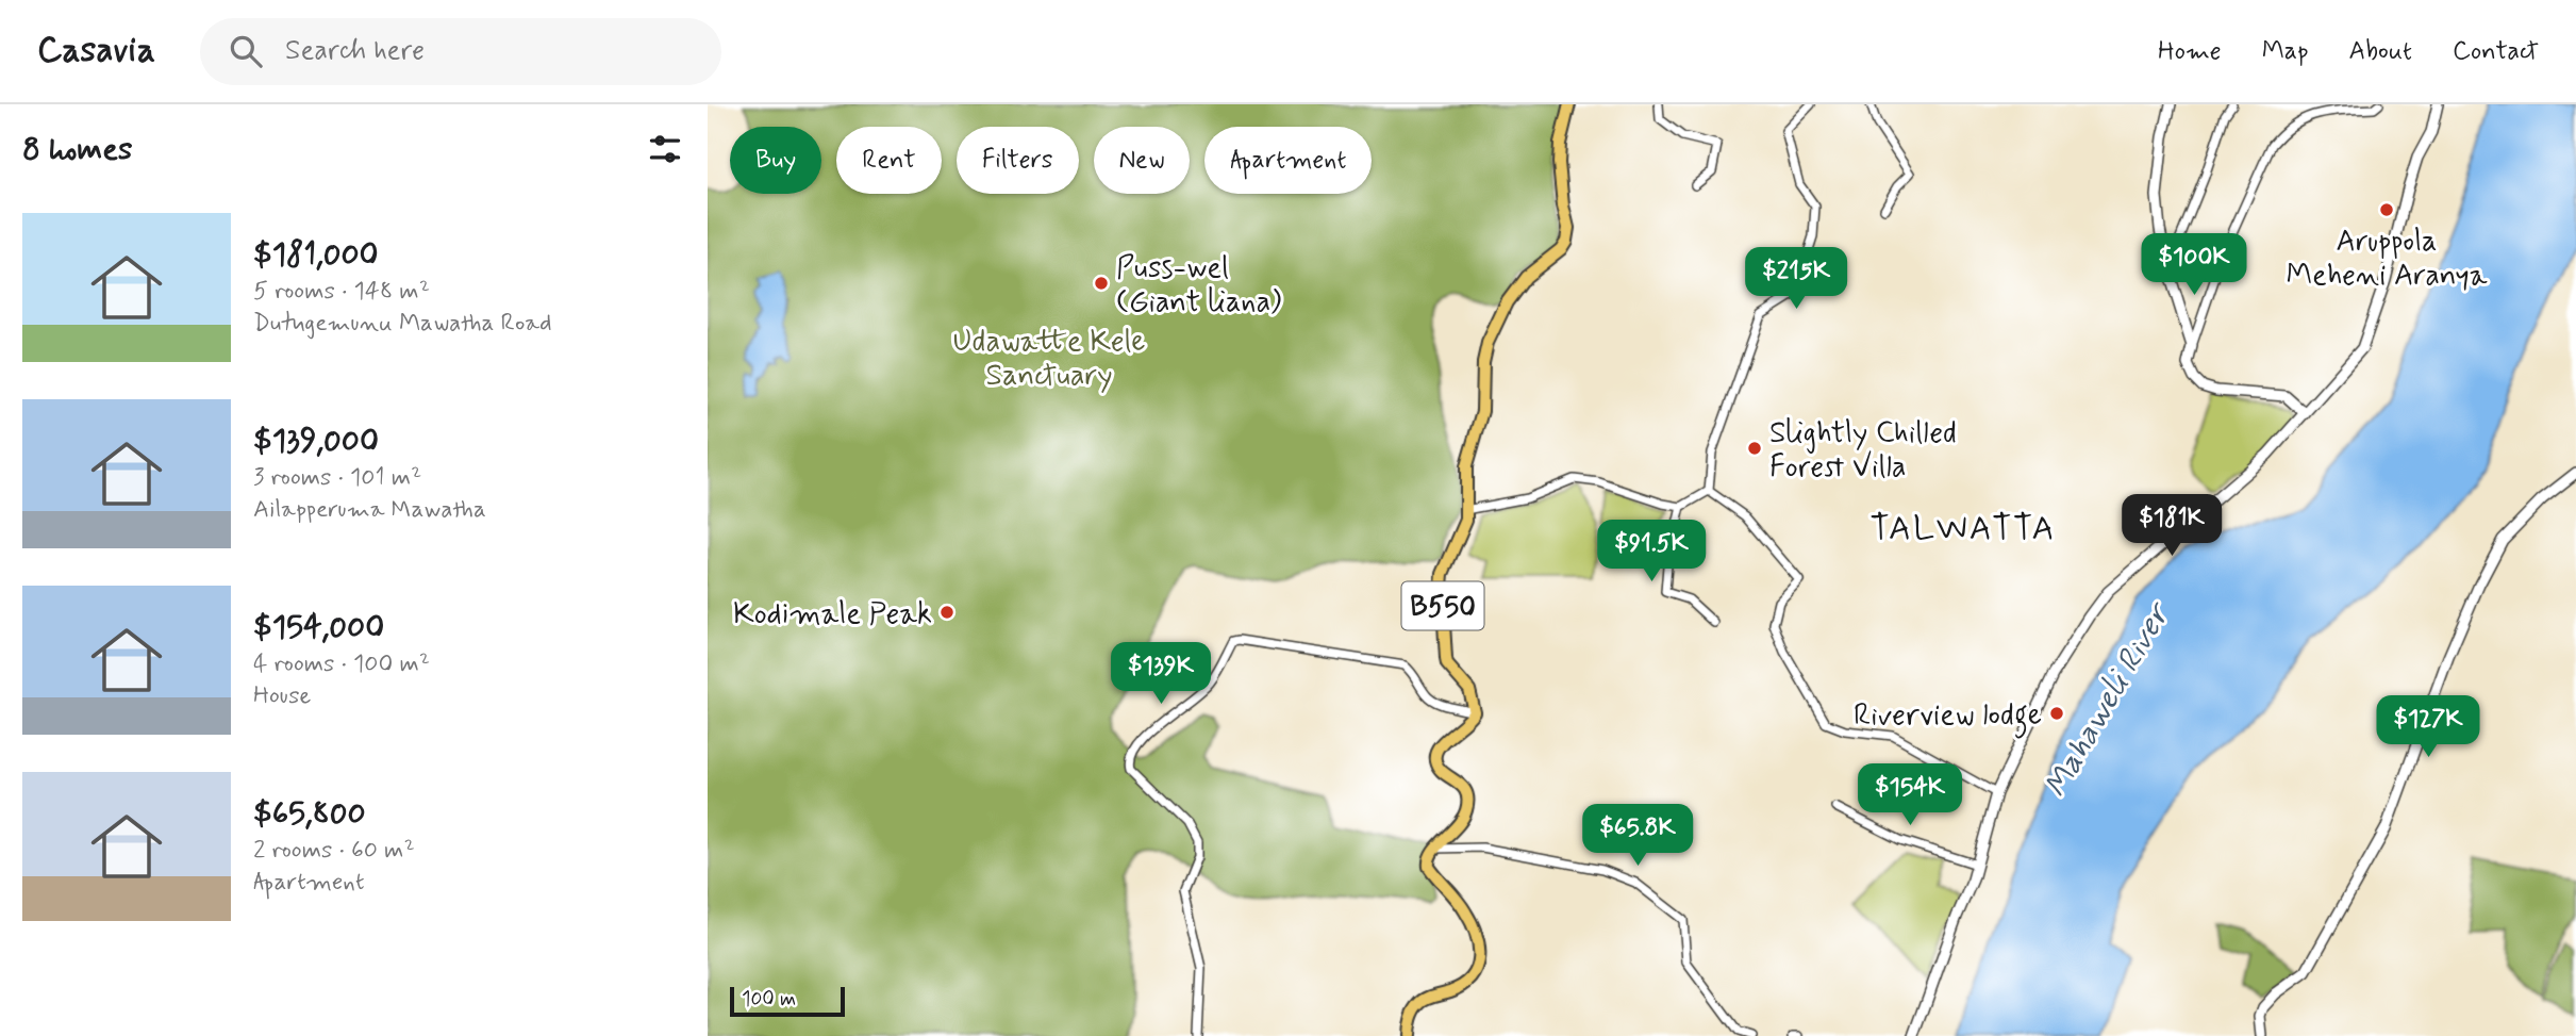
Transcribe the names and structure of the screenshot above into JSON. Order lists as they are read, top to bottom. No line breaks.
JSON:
{"streets":{"main road":["B550"]},"districts":["TALWATTA"],"water":["Mahaweli River"],"parks":["Udawatte Kele Sanctuary"],"places":["Aruppola Meheni Aranya","Puss-wel (Giant liana)","Slightly Chilled Forest Villa","Kodimale Peak","Riverview lodge"],"scale_bar":"100 m","page":{"header":"Casavia","search":"Search here","nav":["Home","Map","About","Contact"],"heading":"8 homes","chip":["Buy","Rent","Filters","New","Apartment"],"list":[{"name":"$181,000","note":"5 rooms · 148 m² · Dutugemunu Mawatha Road"},{"name":"$139,000","note":"3 rooms · 101 m² · Ailapperuma Mawatha"},{"name":"$154,000","note":"4 rooms · 100 m² · House"},{"name":"$65,800","note":"2 rooms · 60 m² · Apartment"}],"price":["$100K","$215K","$181K","$91.5K","$139K","$127K","$154K","$65.8K"],"scale":"100 m"}}
